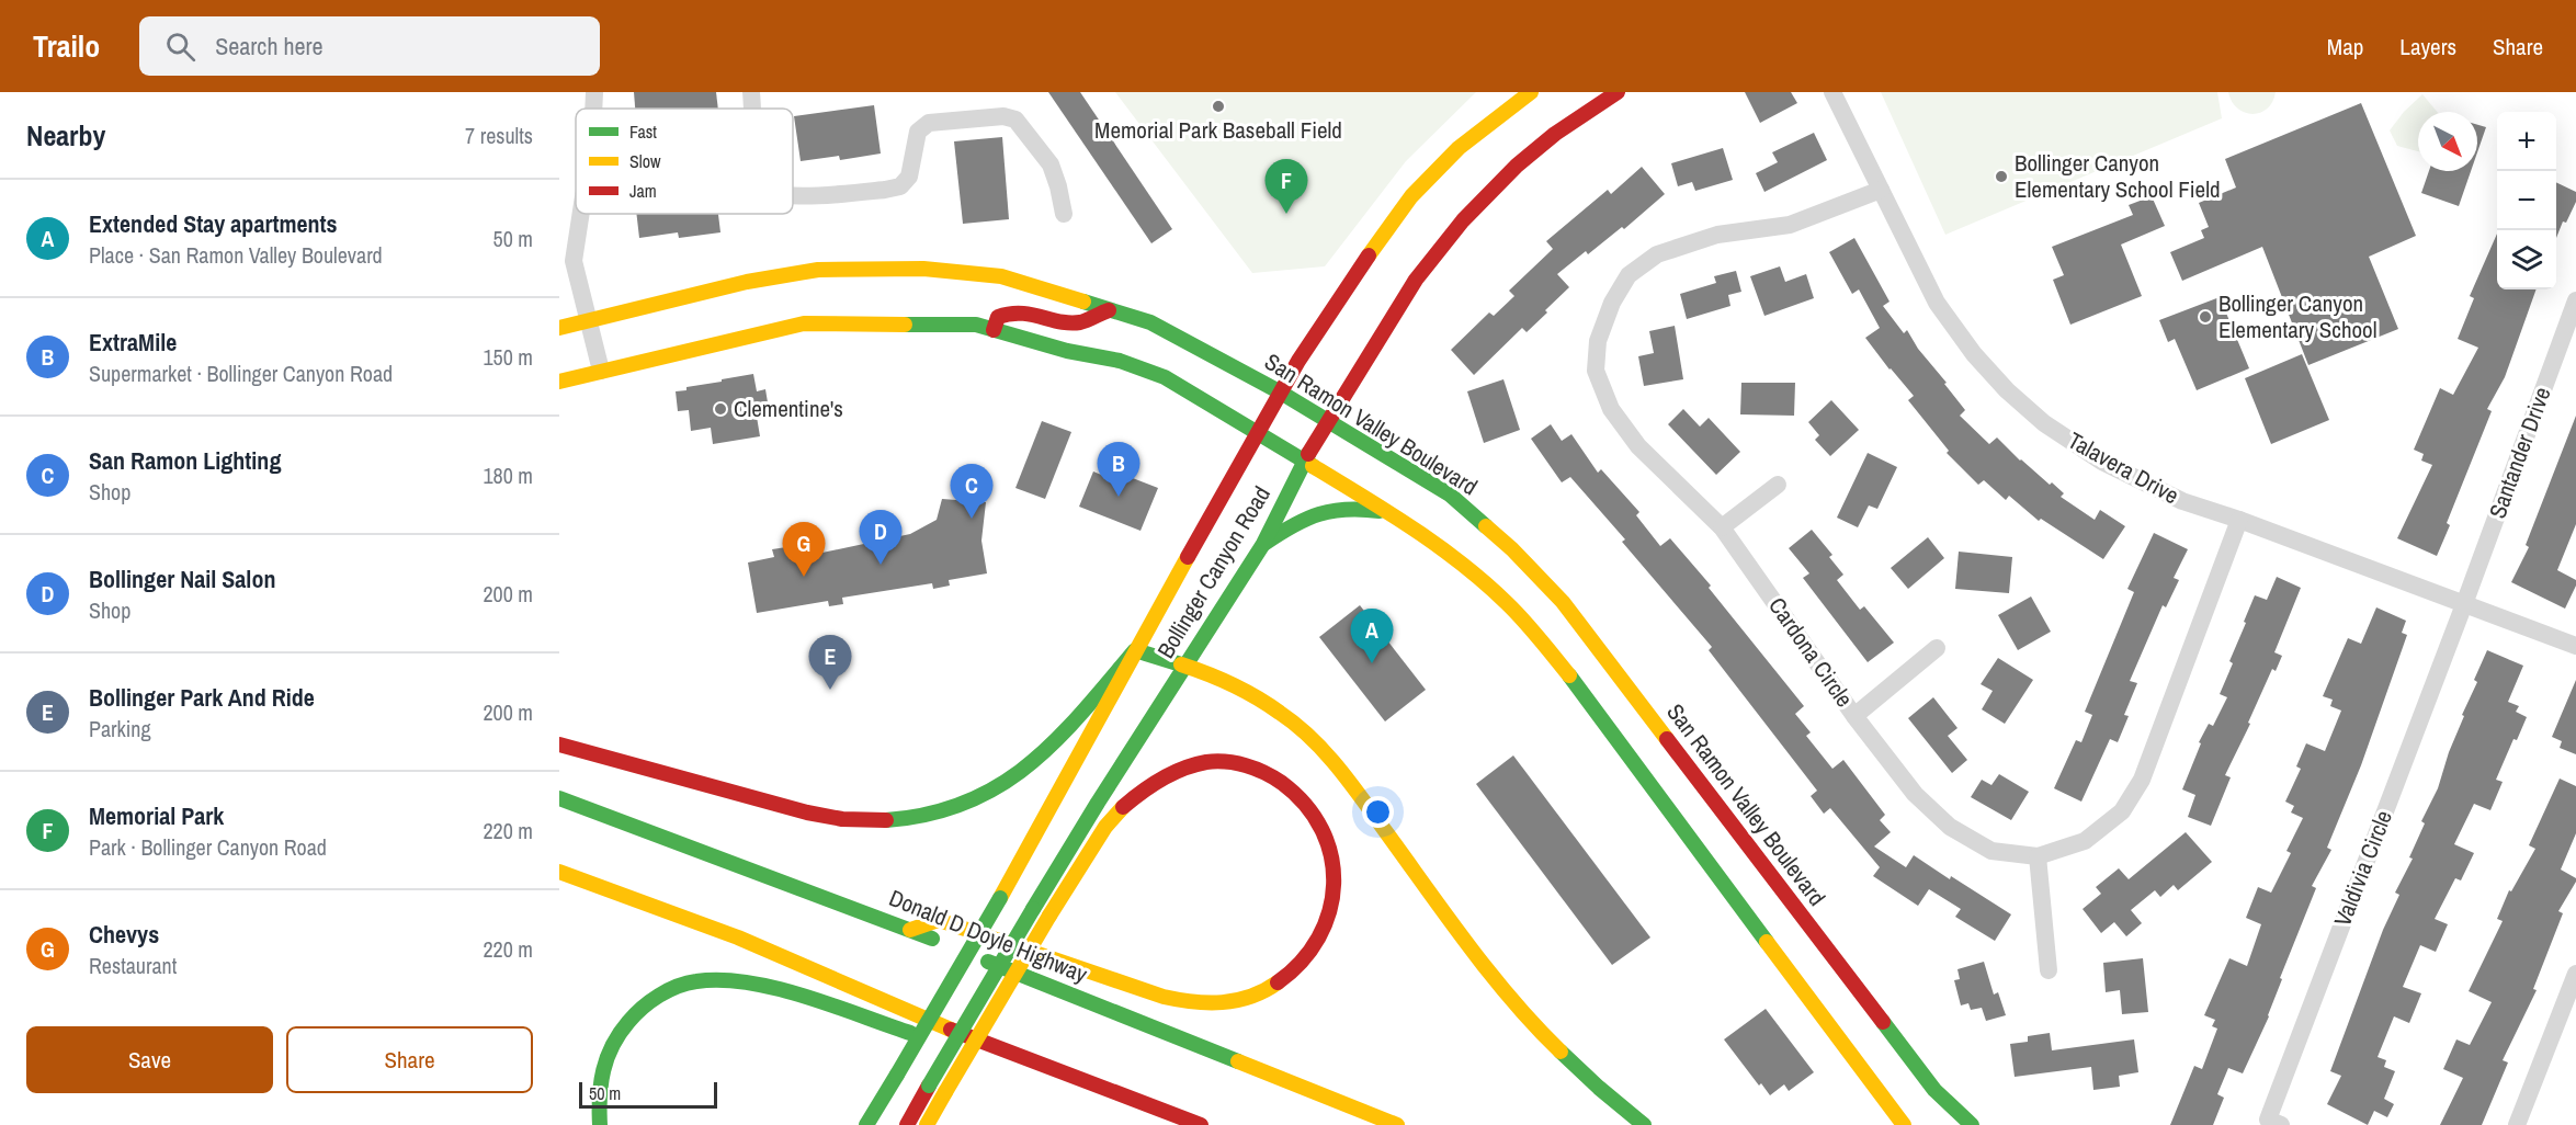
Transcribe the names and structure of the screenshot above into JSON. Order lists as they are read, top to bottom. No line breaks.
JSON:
{"streets":{"main road":["San Ramon Valley Boulevard","Bollinger Canyon Road","Donald D Doyle Highway"],"street":["Santander Drive","Talavera Drive","Cardona Circle","Valdivia Circle"]},"crossings":[["San Ramon Valley Boulevard","Bollinger Canyon Road"],["Santander Drive","Talavera Drive"],["Santander Drive","Valdivia Circle"],["Talavera Drive","Cardona Circle"],["Talavera Drive","Valdivia Circle"]],"places":["Memorial Park Baseball Field","Bollinger Canyon Elementary School Field","Bollinger Canyon Elementary School","Clementine's"],"legend":["Fast","Slow","Jam"],"scale_bar":"50 m","north":"bottom right","page":{"header":"Trailo","search":"Search here","nav":["Map","Layers","Share"],"heading":["Nearby","7 results"],"map_buttons":["+","−"],"pins":["F","B","C","D","G","A","E"],"list":[{"mark":"A","name":"Extended Stay apartments","note":"Place · San Ramon Valley Boulevard","value":"50 m"},{"mark":"B","name":"ExtraMile","note":"Supermarket · Bollinger Canyon Road","value":"150 m"},{"mark":"C","name":"San Ramon Lighting","note":"Shop","value":"180 m"},{"mark":"D","name":"Bollinger Nail Salon","note":"Shop","value":"200 m"},{"mark":"E","name":"Bollinger Park And Ride","note":"Parking","value":"200 m"},{"mark":"F","name":"Memorial Park","note":"Park · Bollinger Canyon Road","value":"220 m"},{"mark":"G","name":"Chevys","note":"Restaurant","value":"220 m"}],"buttons":["Save","Share"],"scale":"50 m"}}
